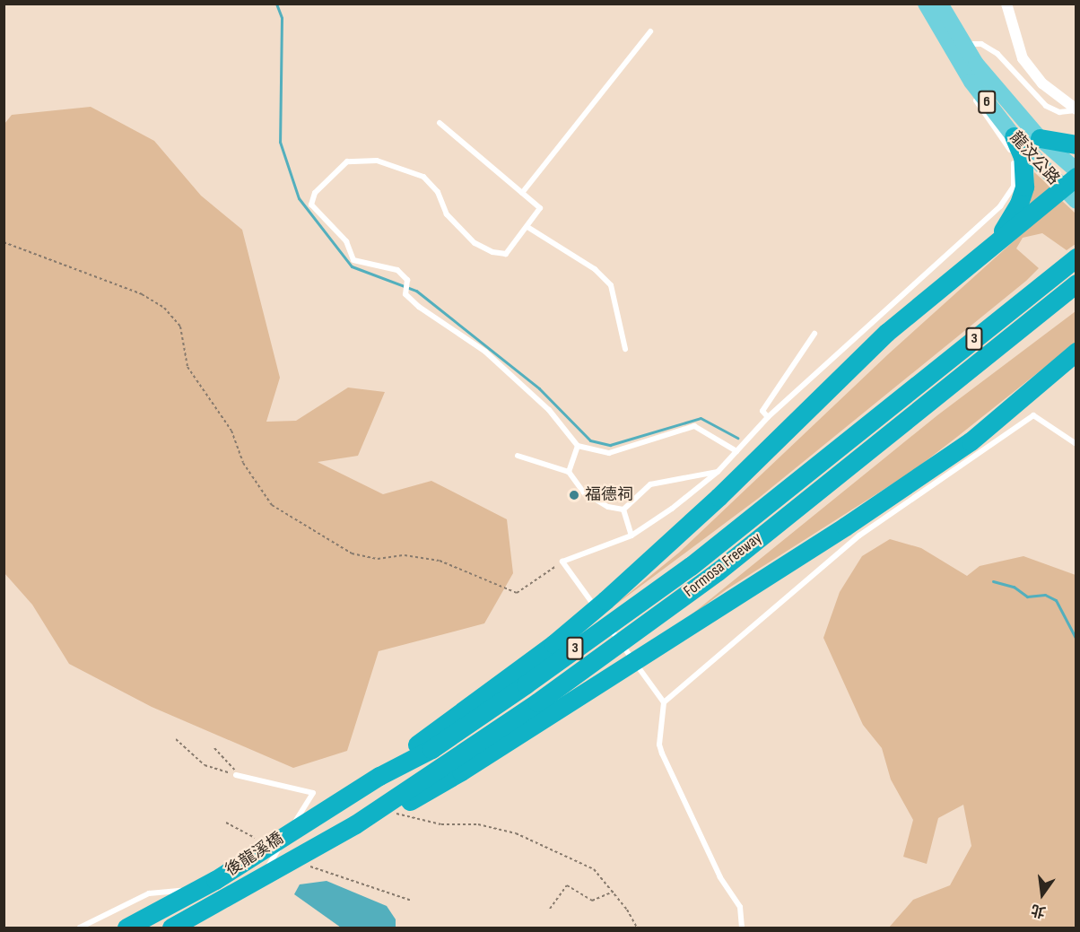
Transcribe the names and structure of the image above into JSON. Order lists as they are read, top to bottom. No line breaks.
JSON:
{"streets":{"highway":["3","Formosa Freeway","後龍溪橋"],"main road":["6","龍汶公路"]},"crossings":[["Formosa Freeway","後龍溪橋"]],"places":["福德祠"],"north":"bottom"}
